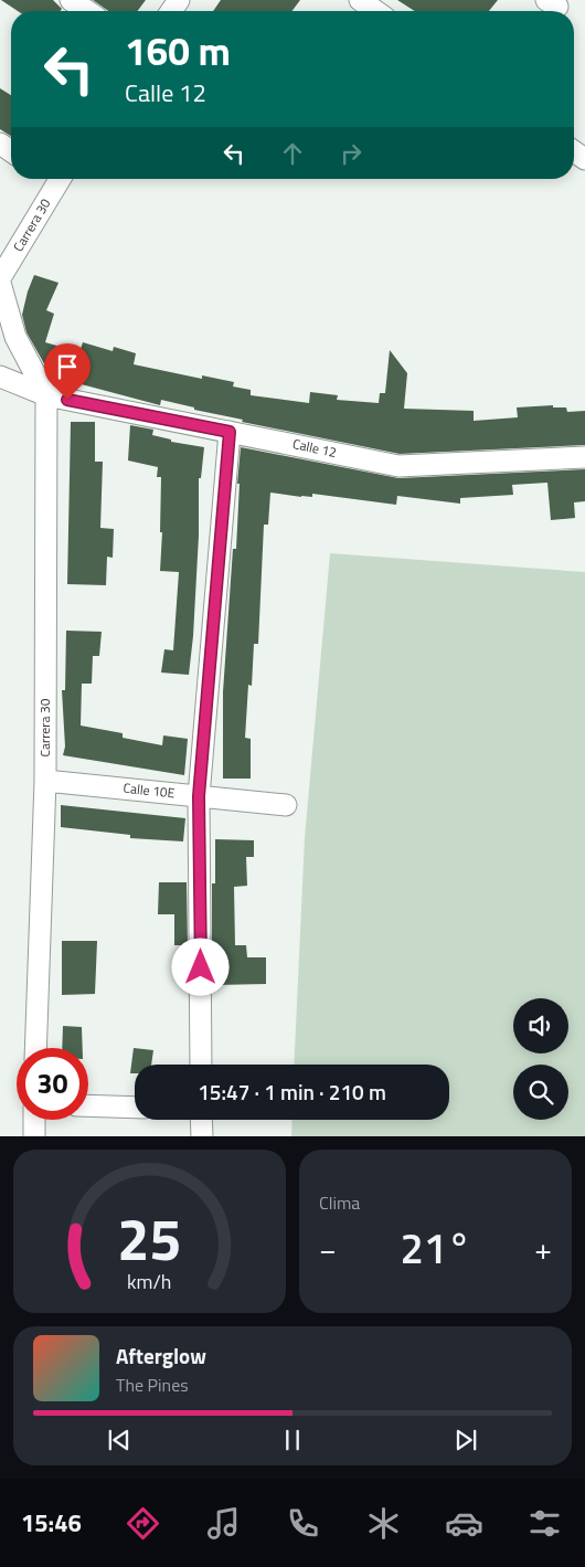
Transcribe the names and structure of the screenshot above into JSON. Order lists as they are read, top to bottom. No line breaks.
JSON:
{"streets":{"street":["Carrera 30","Calle 12","Calle 10E"]},"crossings":[["Carrera 30","Calle 12"],["Carrera 30","Calle 10E"]],"page":{"turn":["160 m","Calle 12"],"limit":"30","trip":"15:47 · 1 min · 210 m","tile":"Clima","heat":["−","21°","+"],"song":["Afterglow","The Pines"],"tabs":"15:46","gauge":["25","km/h"]}}
